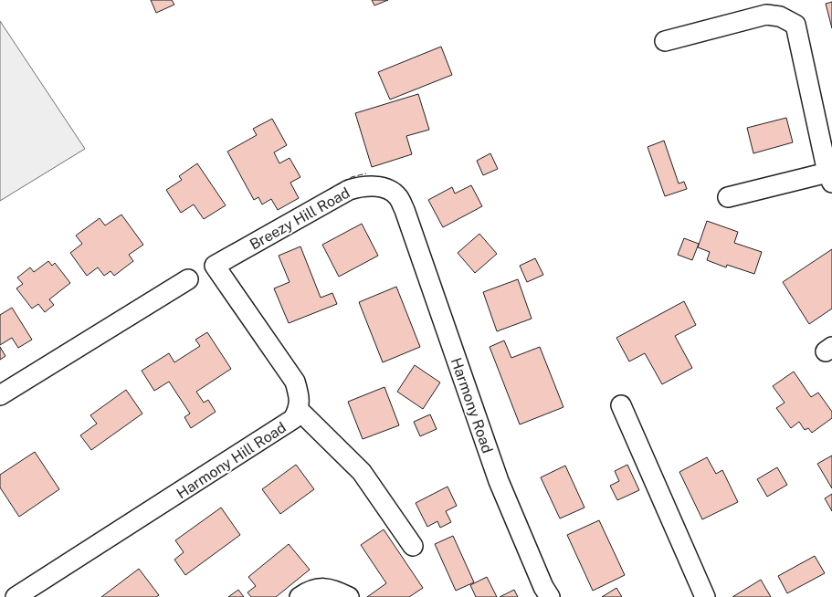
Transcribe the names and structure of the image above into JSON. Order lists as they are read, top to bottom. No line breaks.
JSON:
{"streets":{"street":["Breezy Hill Road","Harmony Road","Harmony Hill Road"]},"crossings":[["Breezy Hill Road","Harmony Road"],["Breezy Hill Road","Harmony Hill Road"]]}
